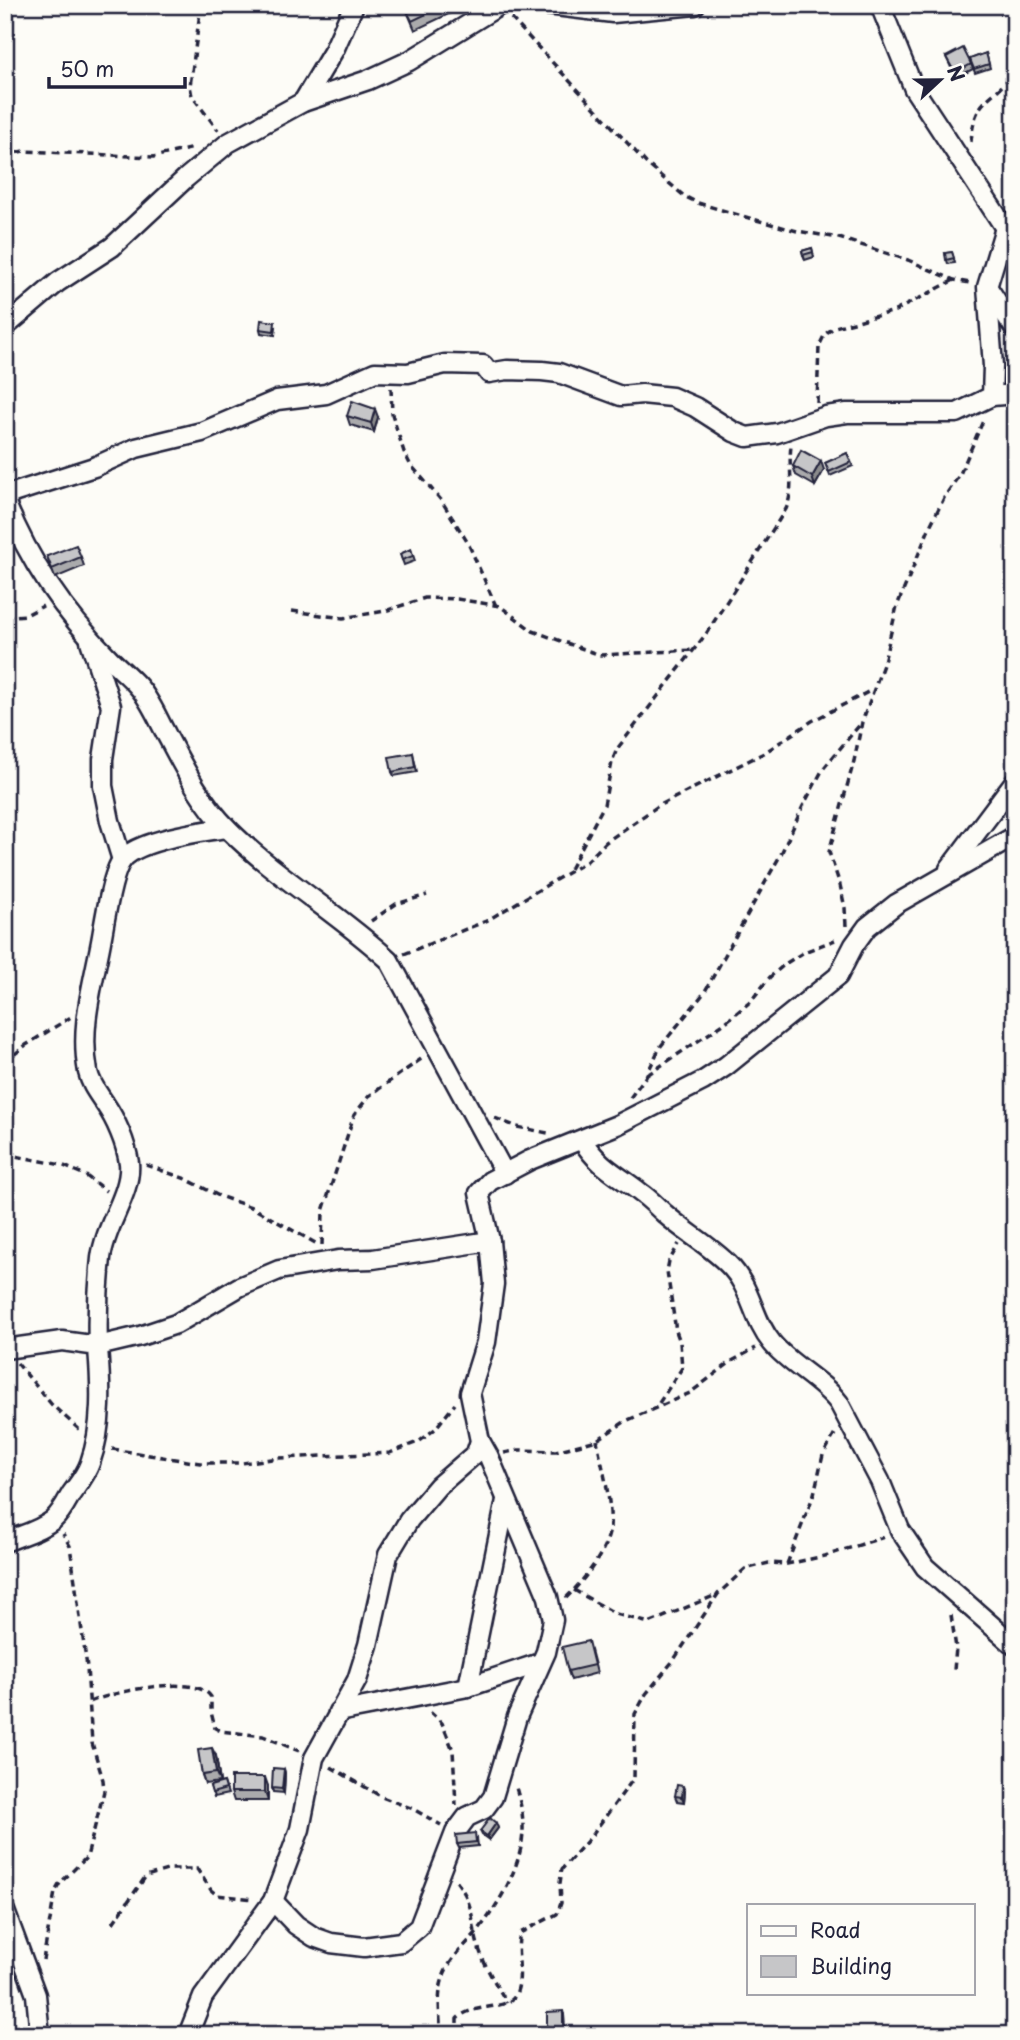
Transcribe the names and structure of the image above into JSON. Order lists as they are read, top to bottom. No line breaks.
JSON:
{"legend":["Road","Building"],"scale_bar":"50 m","north":"right"}
